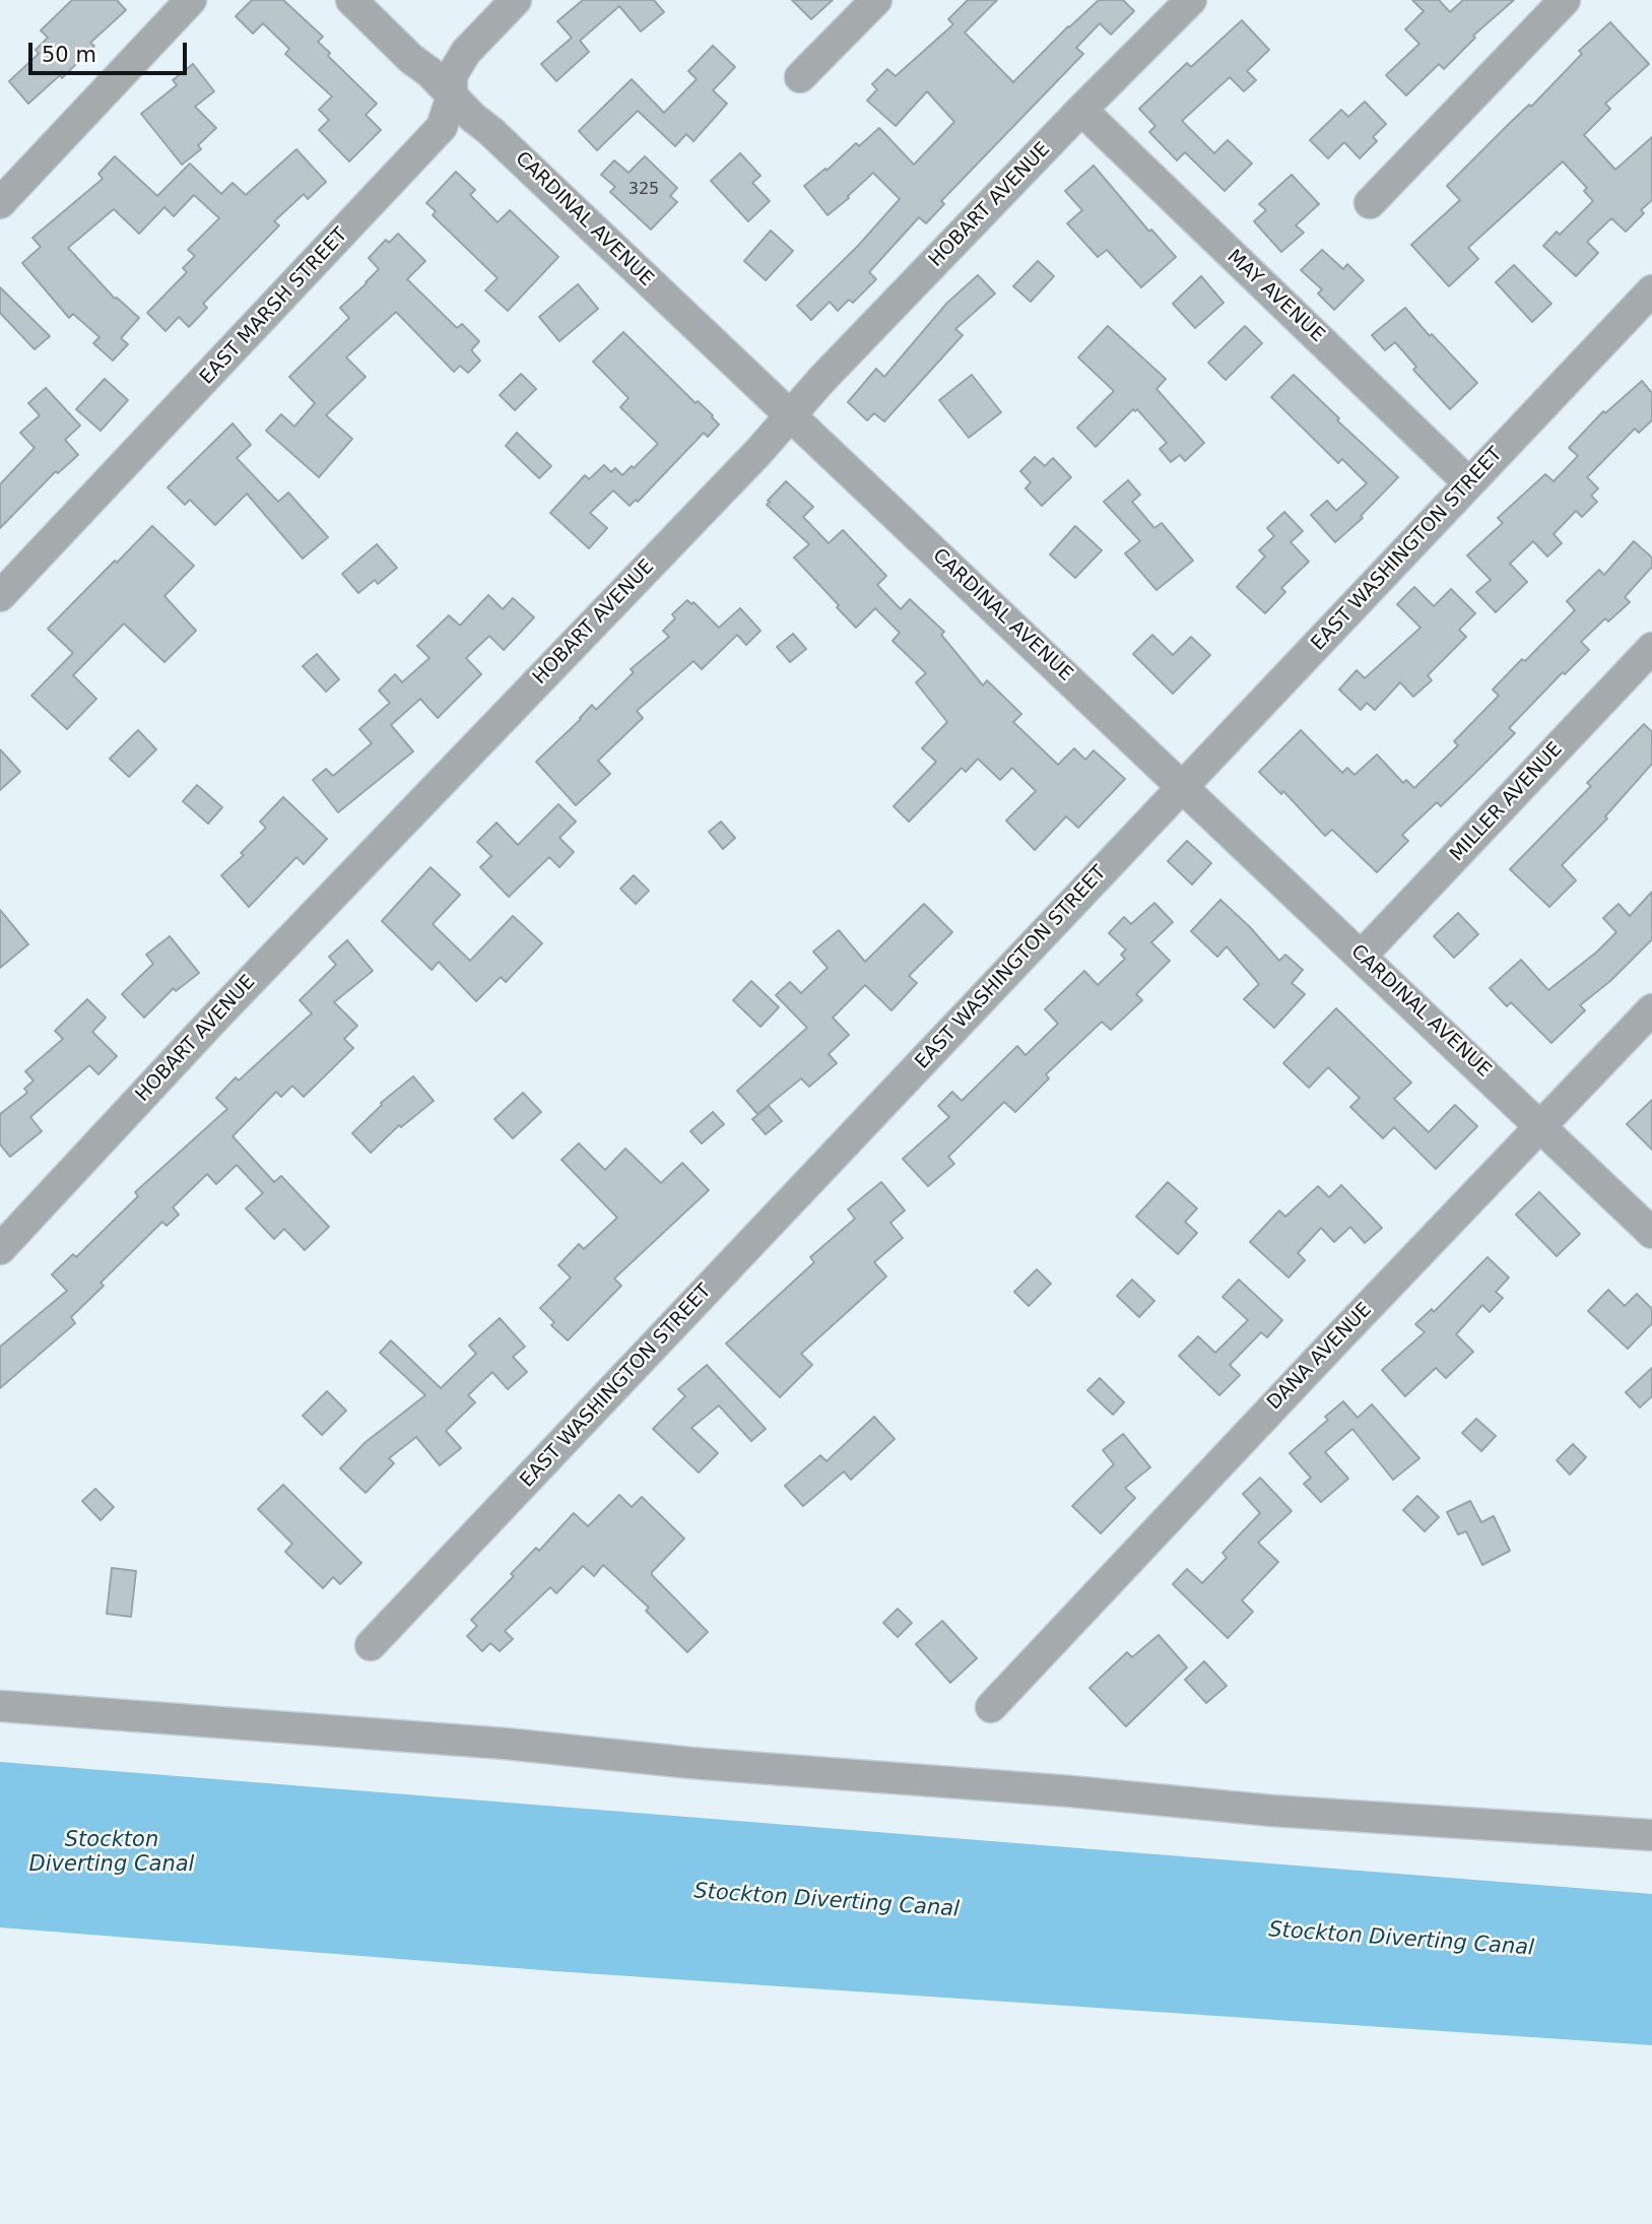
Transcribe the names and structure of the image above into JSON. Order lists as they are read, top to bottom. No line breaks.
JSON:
{"streets":{"street":["HOBART AVENUE","CARDINAL AVENUE","MAY AVENUE","EAST MARSH STREET","EAST WASHINGTON STREET","MILLER AVENUE","DANA AVENUE"]},"crossings":[["HOBART AVENUE","CARDINAL AVENUE"],["HOBART AVENUE","MAY AVENUE"],["CARDINAL AVENUE","EAST MARSH STREET"],["CARDINAL AVENUE","EAST WASHINGTON STREET"],["CARDINAL AVENUE","MILLER AVENUE"],["CARDINAL AVENUE","DANA AVENUE"],["MAY AVENUE","EAST WASHINGTON STREET"]],"water":["Stockton Diverting Canal"],"house_numbers":["325"],"scale_bar":"50 m"}
